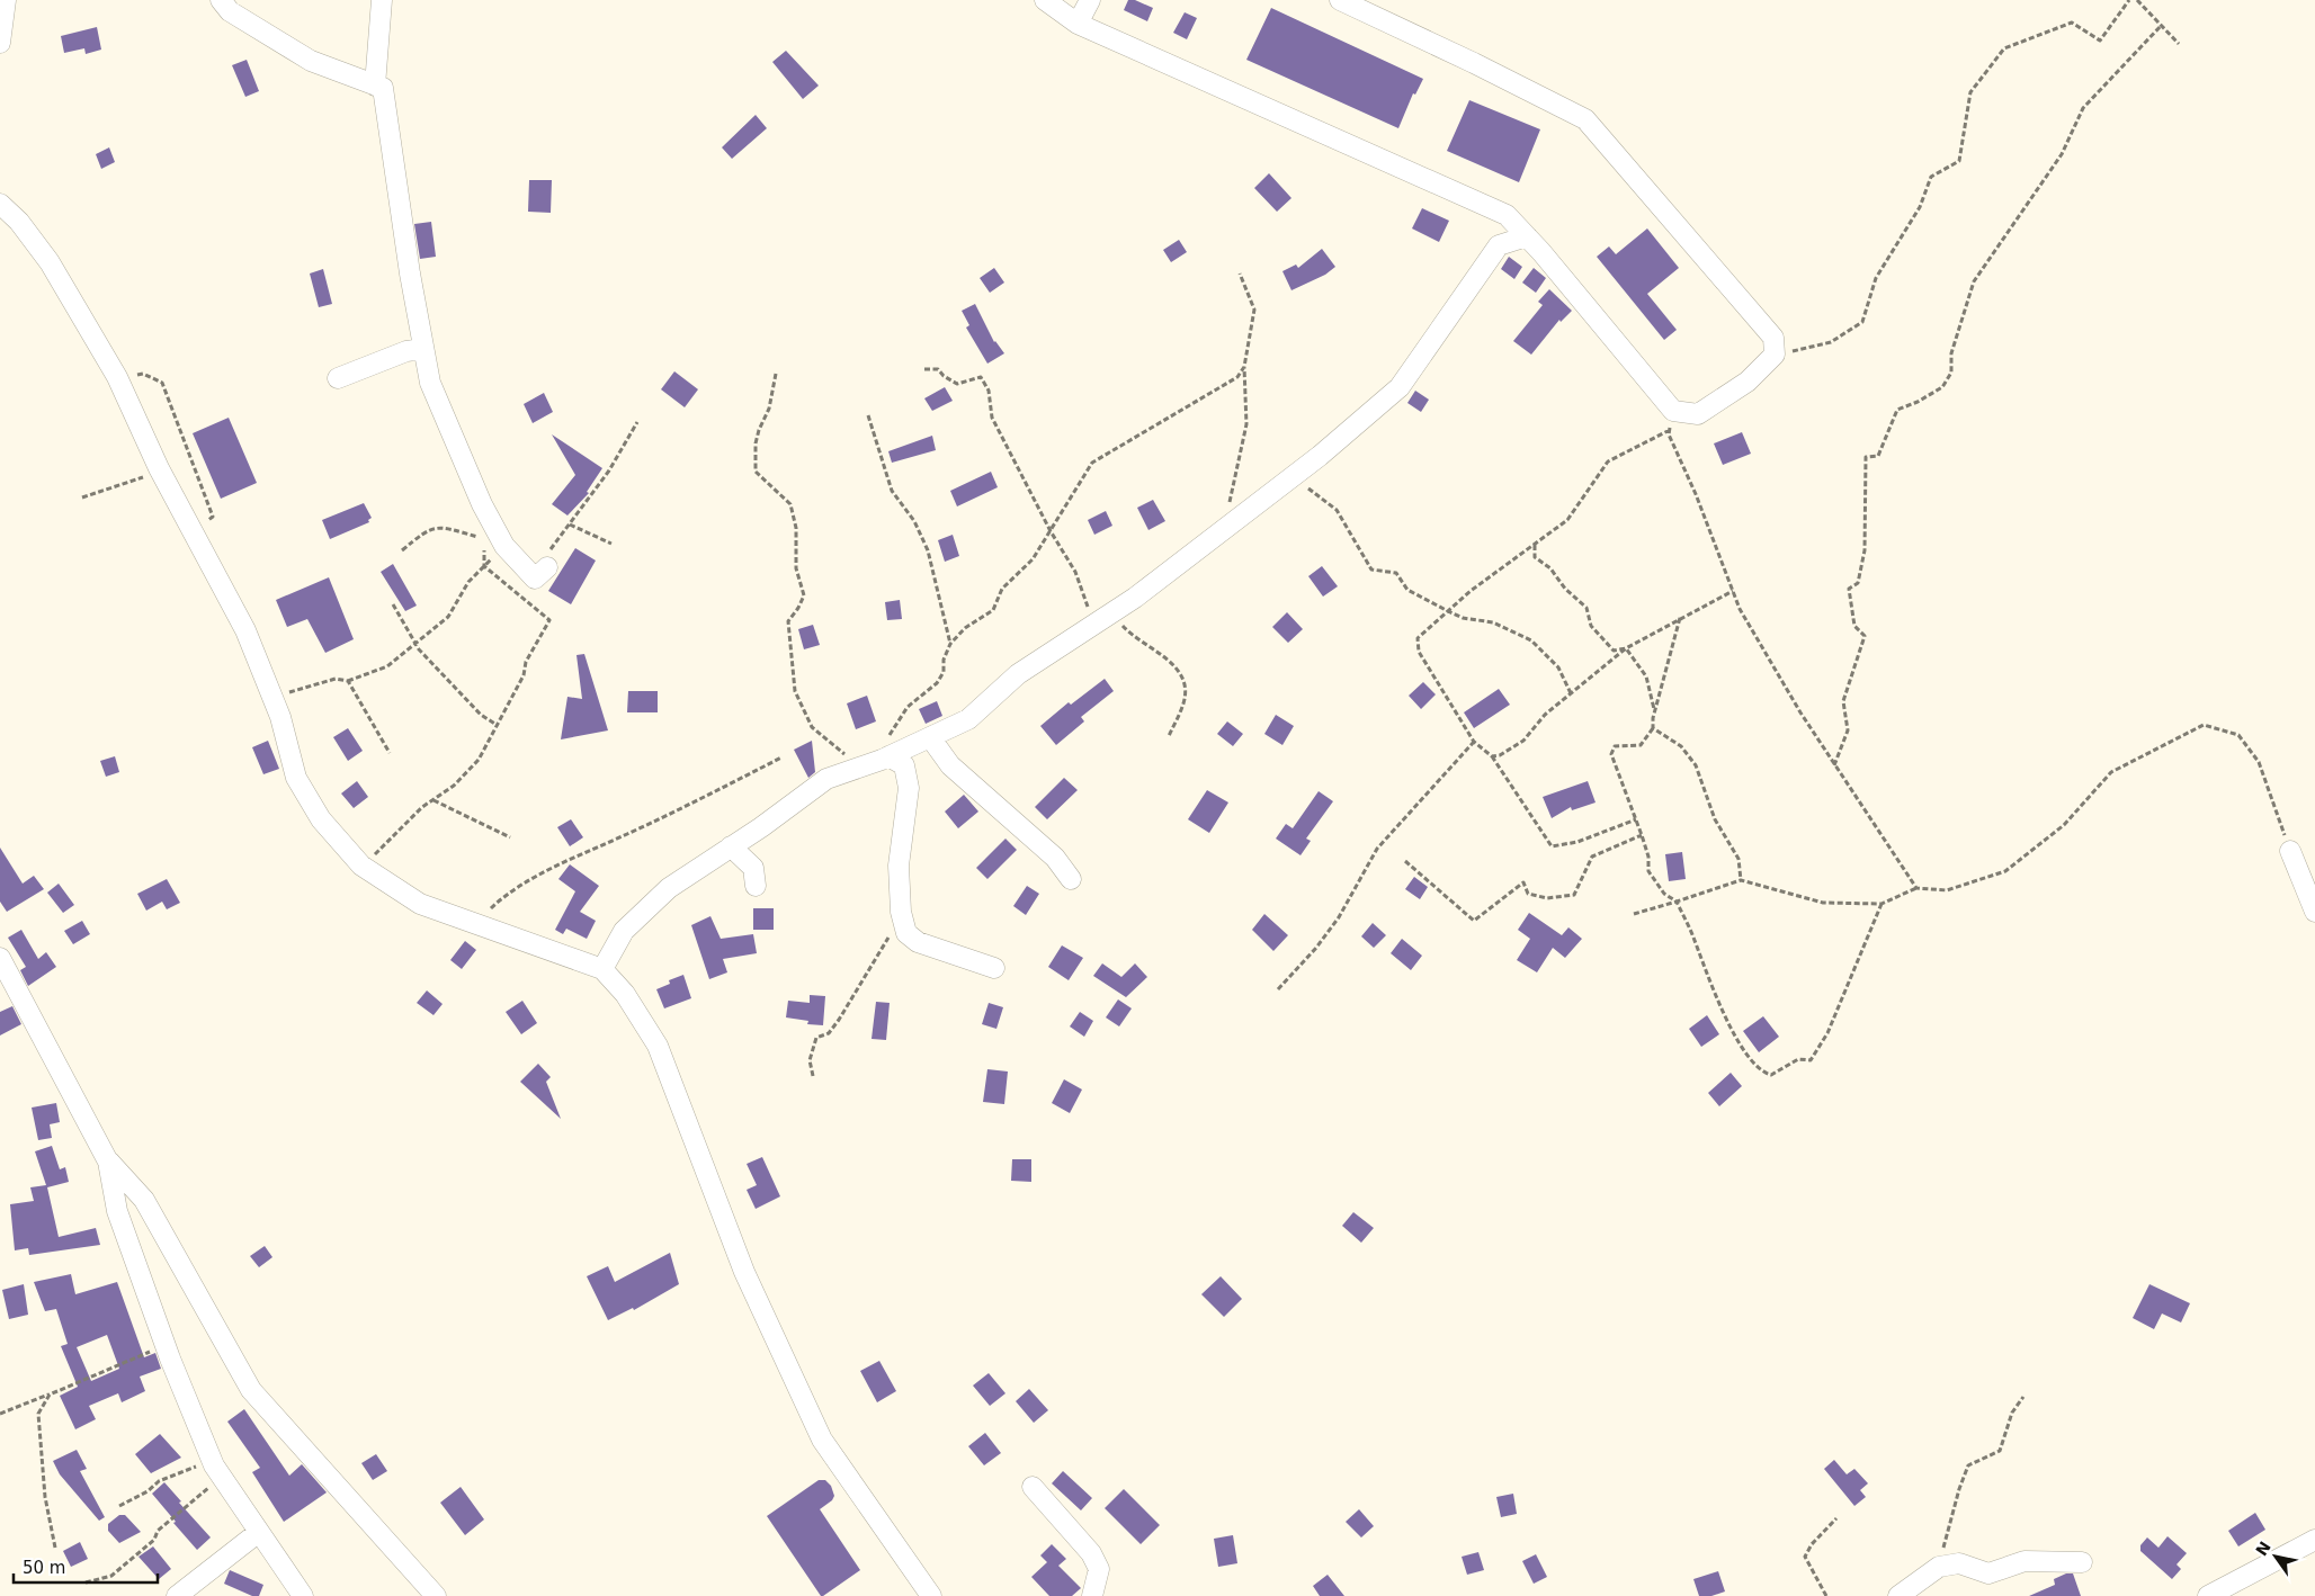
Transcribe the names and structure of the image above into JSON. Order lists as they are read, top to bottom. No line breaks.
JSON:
{"scale_bar":"50 m","north":"top left"}
